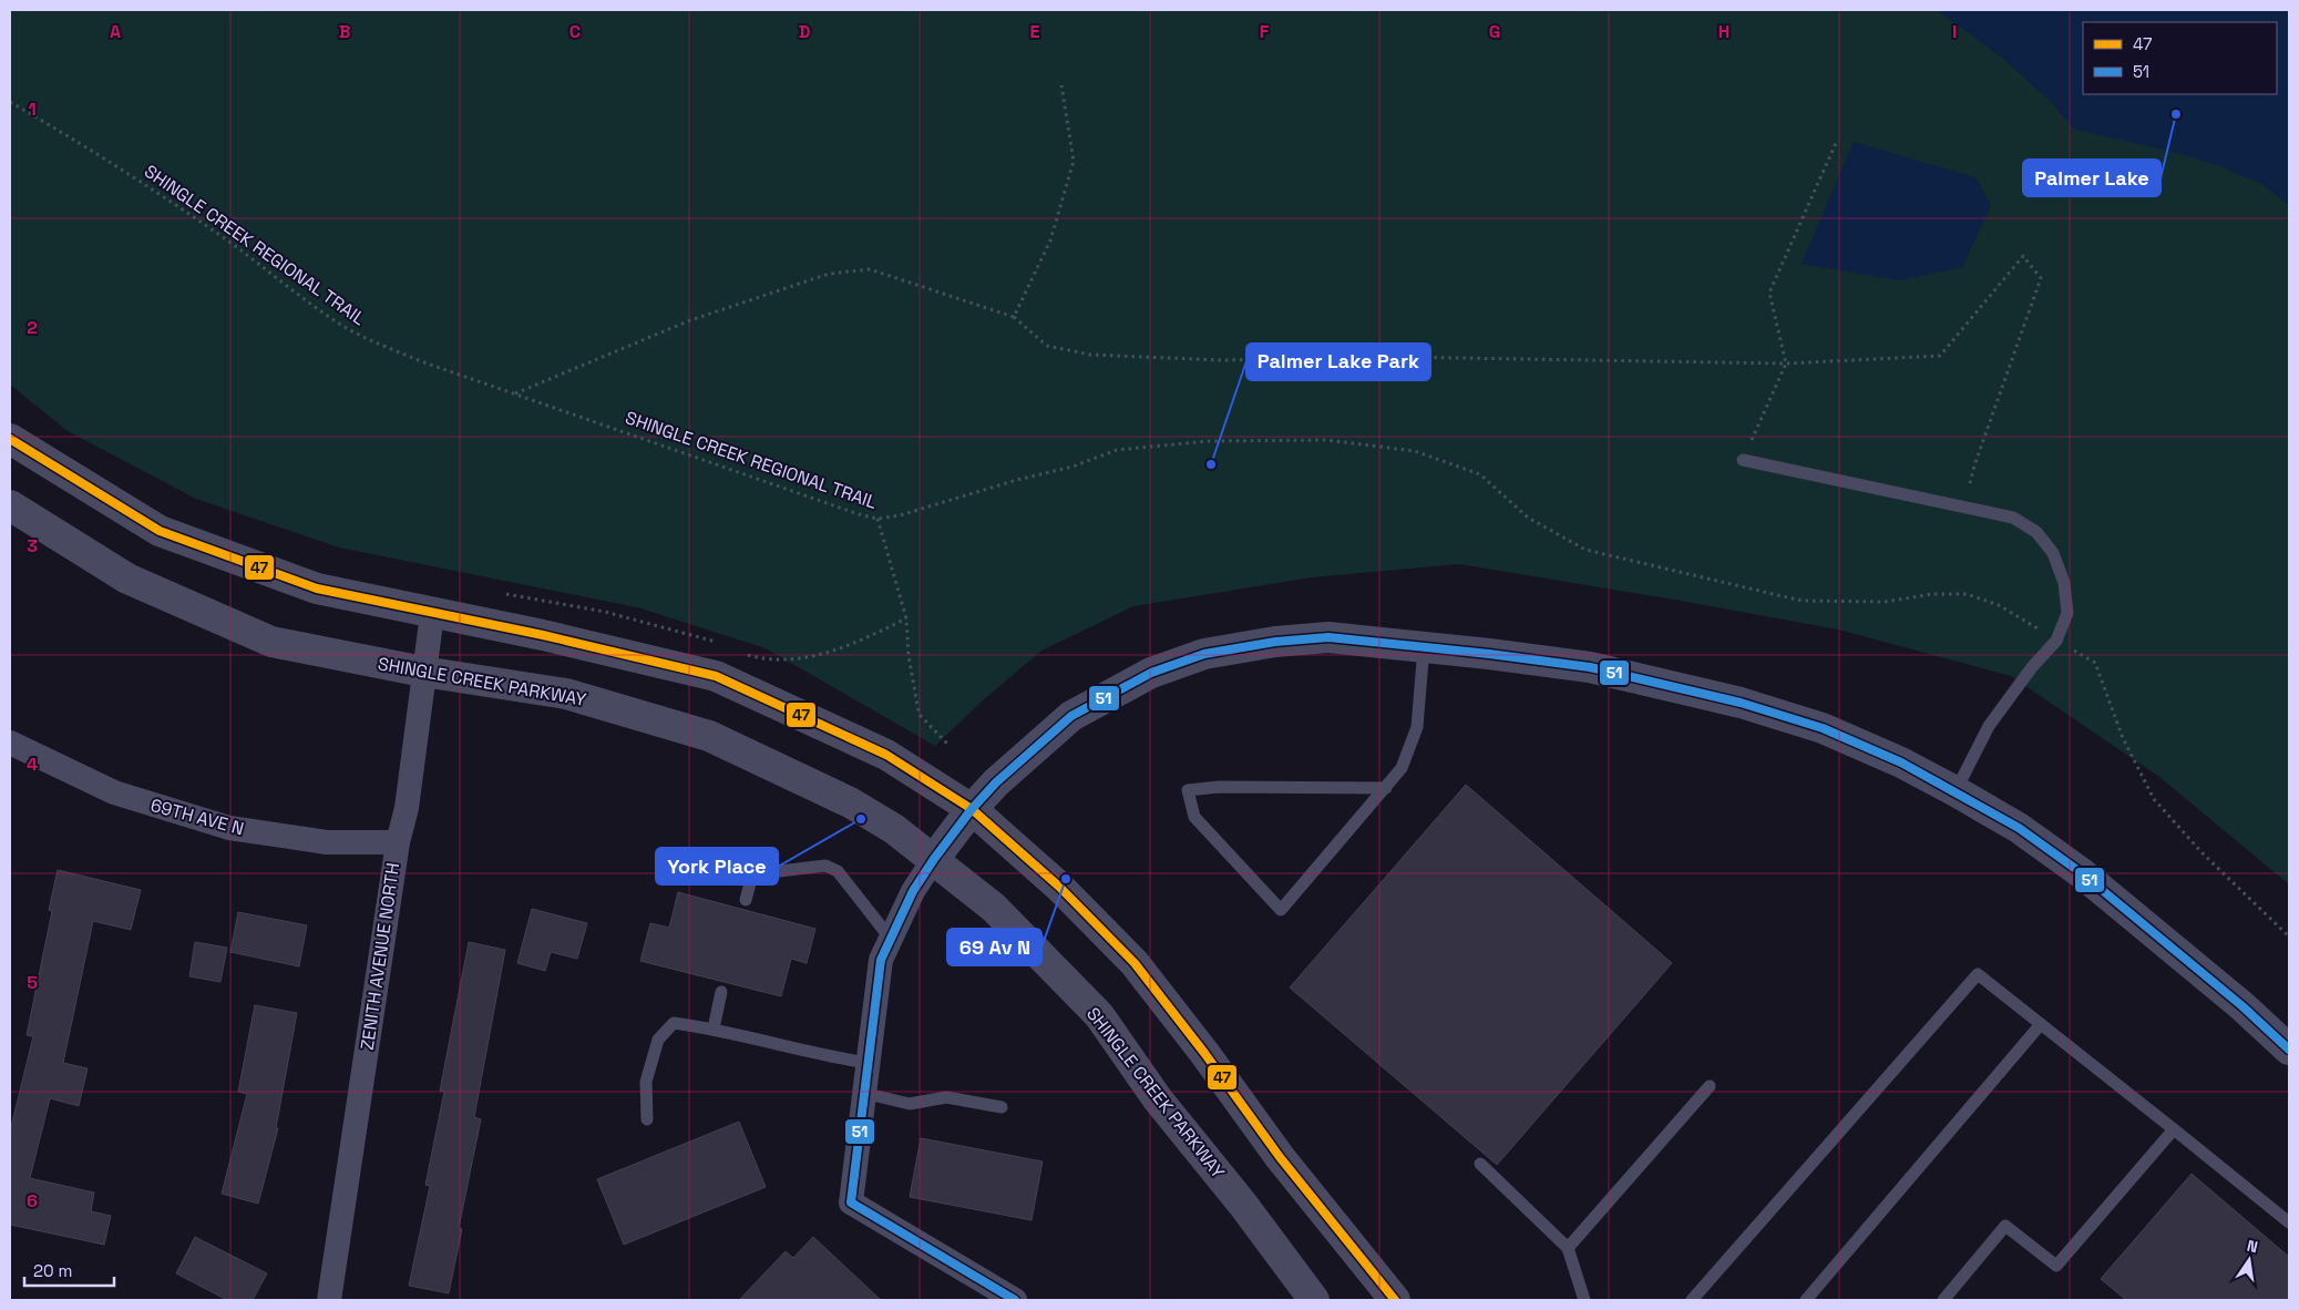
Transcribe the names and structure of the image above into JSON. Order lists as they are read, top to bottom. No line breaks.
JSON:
{"streets":{"street":["SHINGLE CREEK PARKWAY","69TH AVE N","ZENITH AVENUE NORTH"],"path":["SHINGLE CREEK REGIONAL TRAIL"]},"crossings":[["SHINGLE CREEK PARKWAY","ZENITH AVENUE NORTH"],["69TH AVE N","ZENITH AVENUE NORTH"]],"places":["Palmer Lake","Palmer Lake Park","York Place","69 Av N"],"lines":["transit line 47","transit line 51"],"legend":["47","51"],"scale_bar":"20 m","north":"top","grid":{"columns":["A","B","C","D","E","F","G","H","I"],"rows":["1","2","3","4","5","6"]}}
